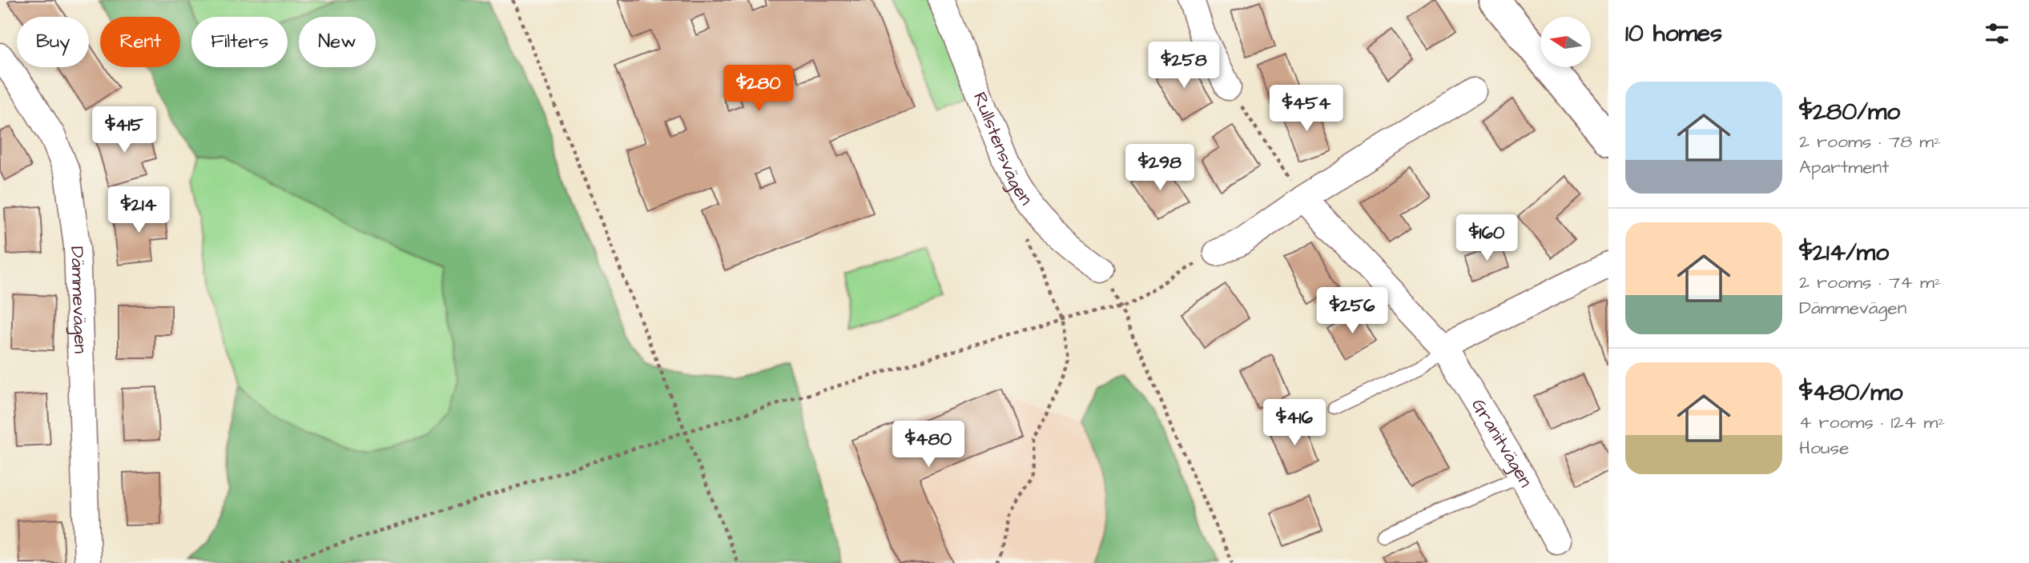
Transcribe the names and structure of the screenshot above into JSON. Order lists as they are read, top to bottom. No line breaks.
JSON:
{"streets":{"street":["Rullstensvägen","Dämmevägen","Granitvägen"]},"north":"left","page":{"heading":"10 homes","chip":["Buy","Rent","Filters","New"],"price":["$258","$280","$454","$415","$298","$214","$160","$256","$416","$480"],"list":[{"name":"$280/mo","note":"2 rooms · 78 m² · Apartment"},{"name":"$214/mo","note":"2 rooms · 74 m² · Dämmevägen"},{"name":"$480/mo","note":"4 rooms · 124 m² · House"}]}}
